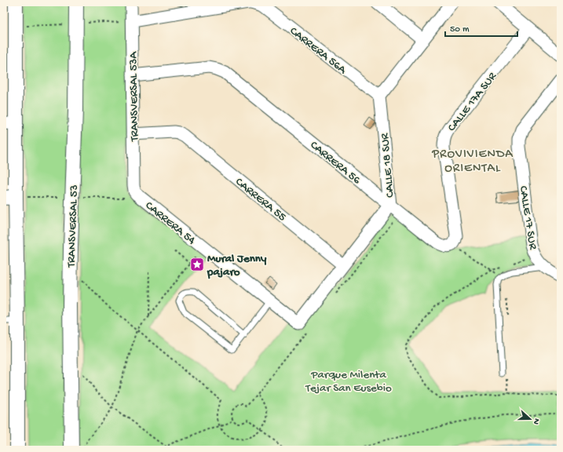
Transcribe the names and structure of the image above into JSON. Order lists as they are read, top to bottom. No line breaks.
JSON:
{"streets":{"street":["CARRERA 56A","TRANSVERSAL 53A","CALLE 17A SUR","CARRERA 56","CALLE 18 SUR","CARRERA 55","CALLE 17 SUR","CARRERA 54","TRANSVERSAL 53"]},"crossings":[["CARRERA 56A","CALLE 18 SUR"],["TRANSVERSAL 53A","CARRERA 56"],["TRANSVERSAL 53A","CARRERA 55"],["TRANSVERSAL 53A","CARRERA 54"],["CALLE 17A SUR","CARRERA 56"],["CARRERA 56","CALLE 18 SUR"],["CALLE 18 SUR","CARRERA 55"],["CALLE 18 SUR","CARRERA 54"]],"districts":["PROVIVIENDA ORIENTAL"],"parks":["Parque Milenta Tejar San Eusebio"],"places":{"place":["Mural Jenny pajaro"]},"scale_bar":"50 m","north":"right"}
